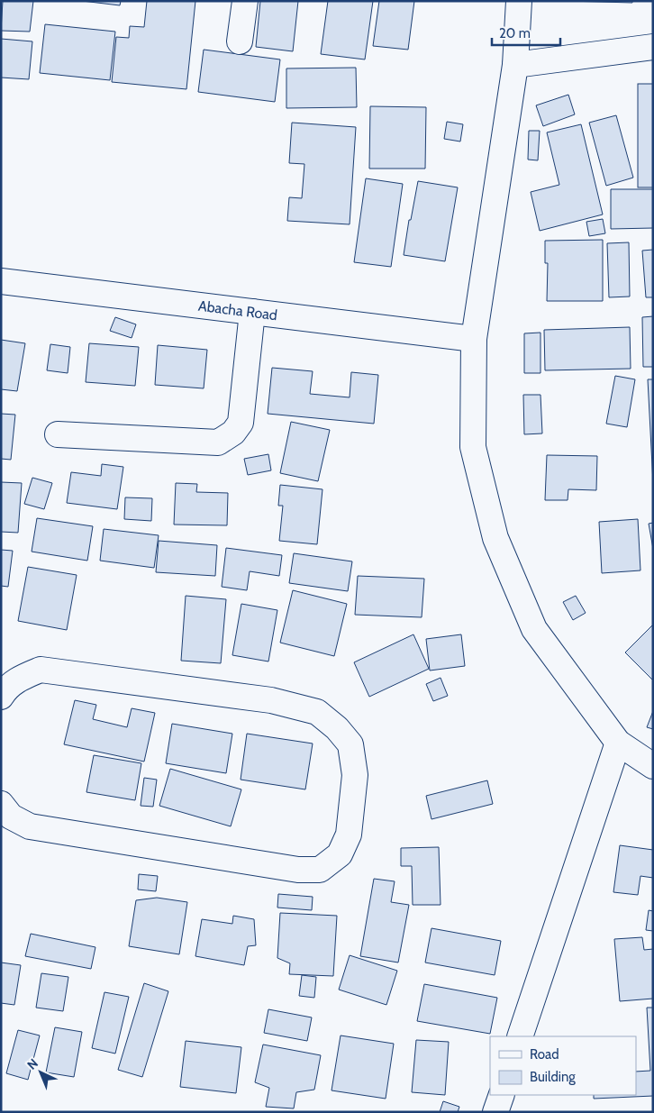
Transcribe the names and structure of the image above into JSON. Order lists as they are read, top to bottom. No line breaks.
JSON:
{"streets":{"street":["Abacha Road"]},"legend":["Road","Building"],"scale_bar":"20 m","north":"top left"}
